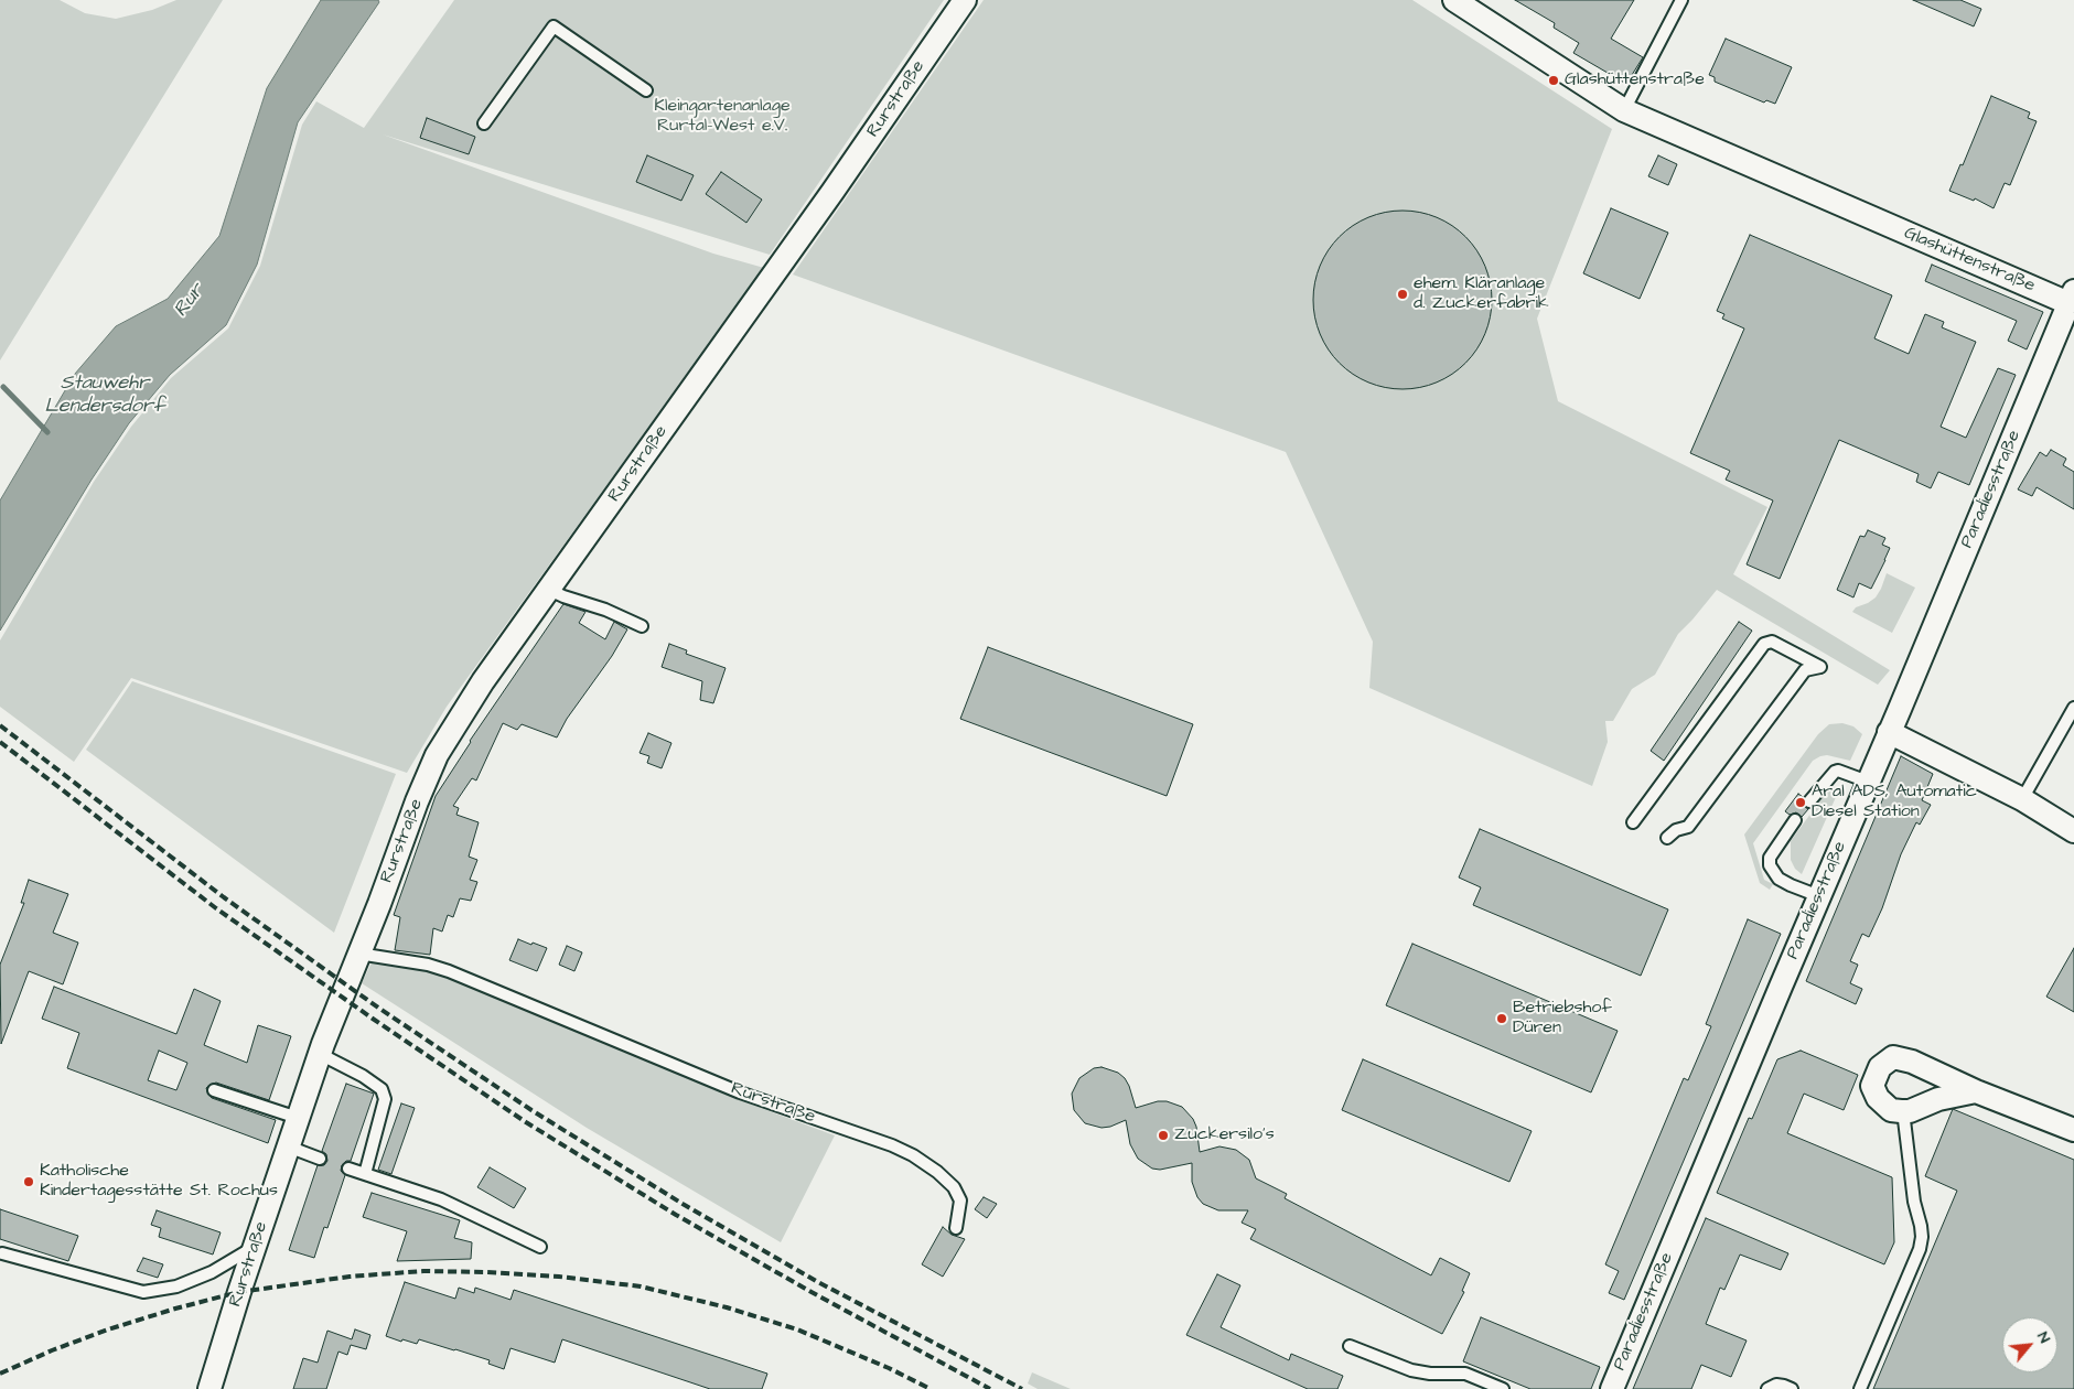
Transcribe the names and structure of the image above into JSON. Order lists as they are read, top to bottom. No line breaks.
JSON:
{"streets":{"street":["Rurstraße","Glashüttenstraße","Paradiesstraße"]},"crossings":[["Glashüttenstraße","Paradiesstraße"]],"water":["Rur","Stauwehr Lendersdorf"],"parks":["Kleingartenanlage Rurtal-West e.V."],"places":["Glashüttenstraße","ehem. Kläranlage d. Zuckerfabrik","Aral ADS, Automatic Diesel Station","Betriebshof Düren","Zuckersilo's","Katholische Kindertagesstätte St. Rochus"],"north":"top right"}
